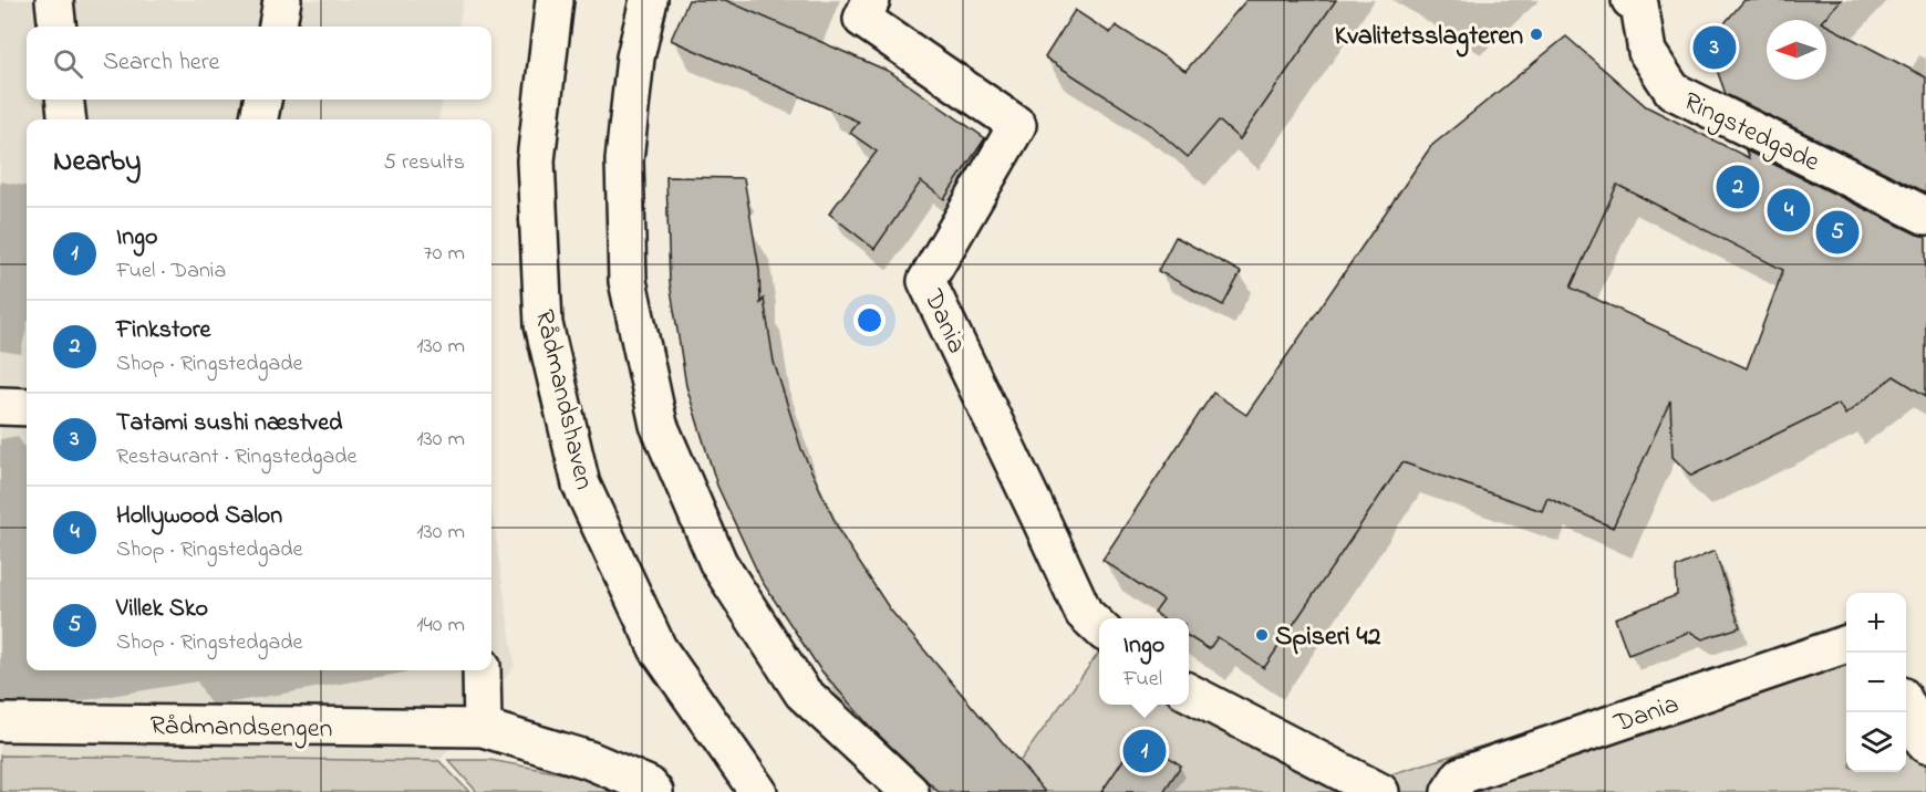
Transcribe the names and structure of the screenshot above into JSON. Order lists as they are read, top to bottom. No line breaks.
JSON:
{"streets":{"street":["Ringstedgade","Dania","Rådmandshaven","Rådmandsengen"]},"places":["Kvalitetsslagteren","Spiseri 42"],"north":"left","page":{"pins":["3","2","4","5","1"],"search":"Search here","heading":["Nearby","5 results"],"list":[{"mark":"1","name":"Ingo","note":"Fuel · Dania","value":"70 m"},{"mark":"2","name":"Finkstore","note":"Shop · Ringstedgade","value":"130 m"},{"mark":"3","name":"Tatami sushi næstved","note":"Restaurant · Ringstedgade","value":"130 m"},{"mark":"4","name":"Hollywood Salon","note":"Shop · Ringstedgade","value":"130 m"},{"mark":"5","name":"Villek Sko","note":"Shop · Ringstedgade","value":"140 m"}],"map_buttons":["+","−"],"popup":["Ingo","Fuel"]}}
